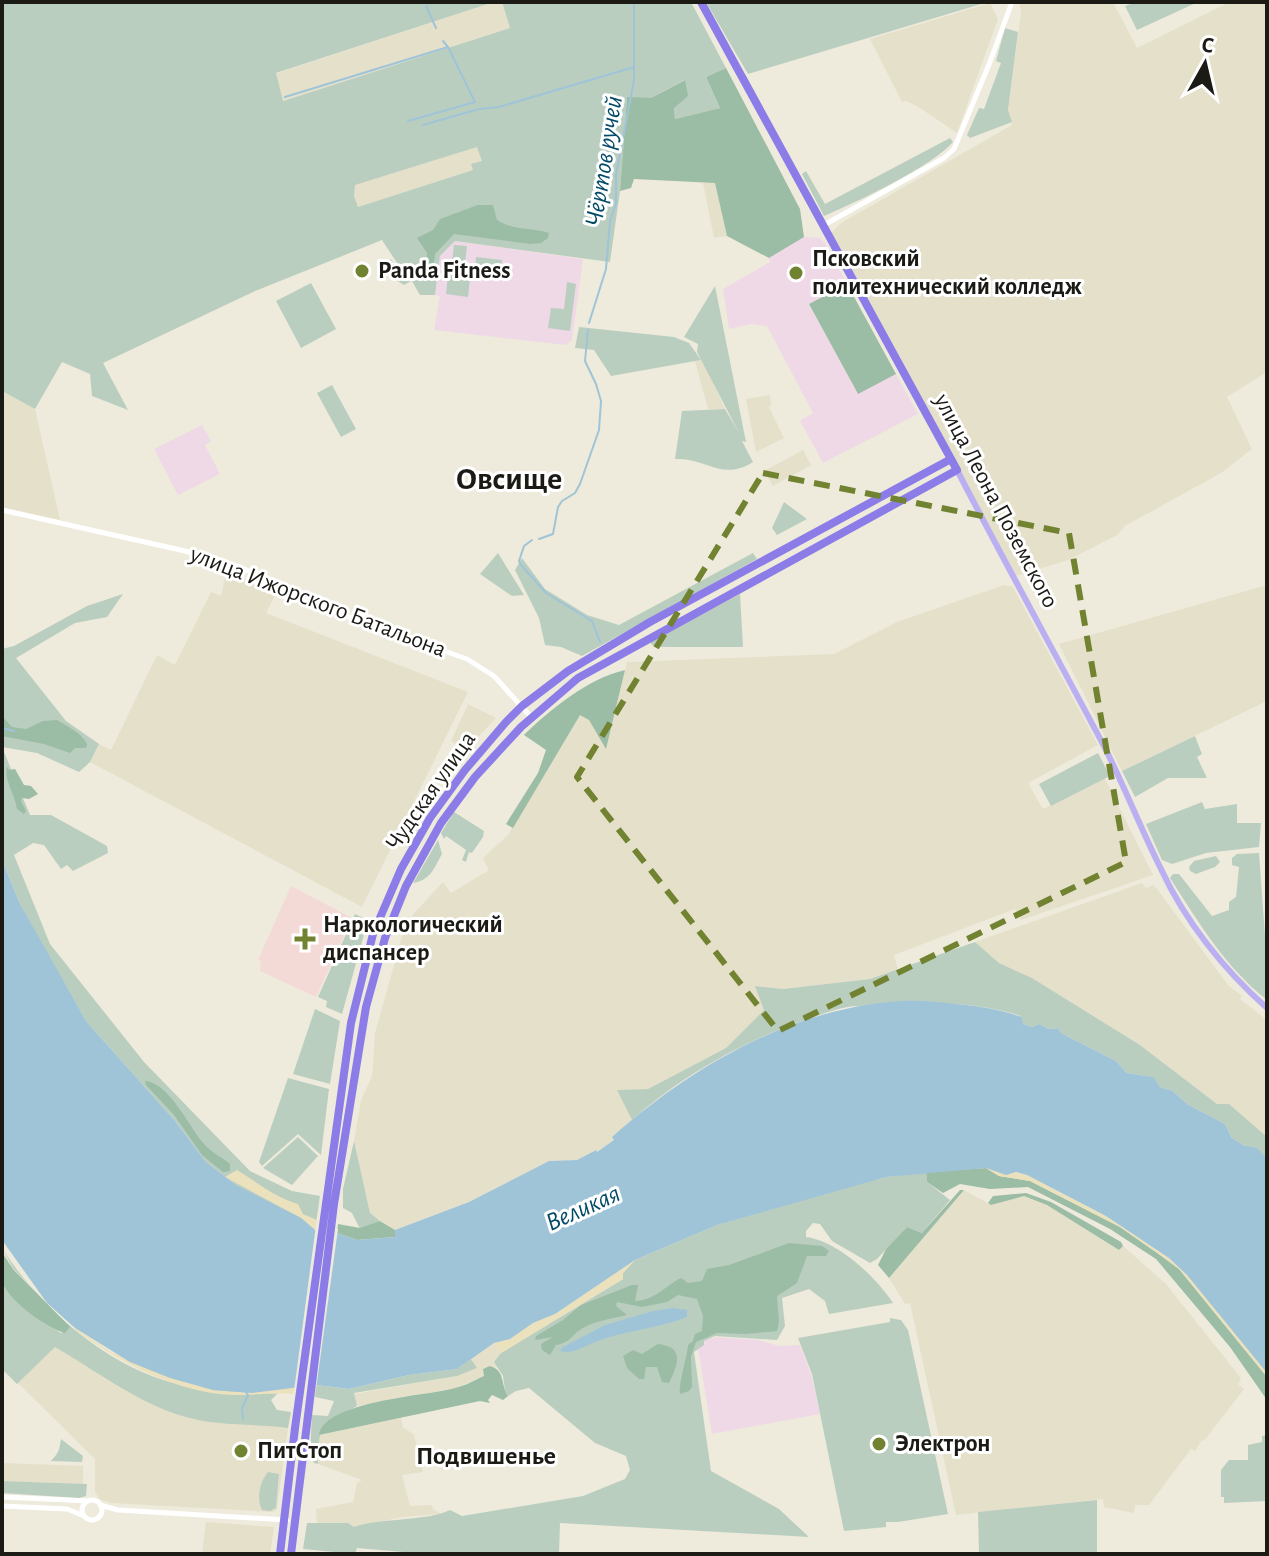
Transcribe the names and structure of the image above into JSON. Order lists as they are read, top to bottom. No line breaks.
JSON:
{"streets":{"highway":["улица Леона Поземского","Чудская улица"],"street":["улица Ижорского Батальона"]},"crossings":[["улица Леона Поземского","Чудская улица"],["улица Ижорского Батальона","Чудская улица"]],"districts":["Овсище","Подвишенье"],"water":["Чёртов ручей","Великая"],"places":{"other":["Panda Fitness","Псковский политехнический колледж","Электрон","ПитСтоп"],"health":["Наркологический диспансер"]},"north":"top"}
